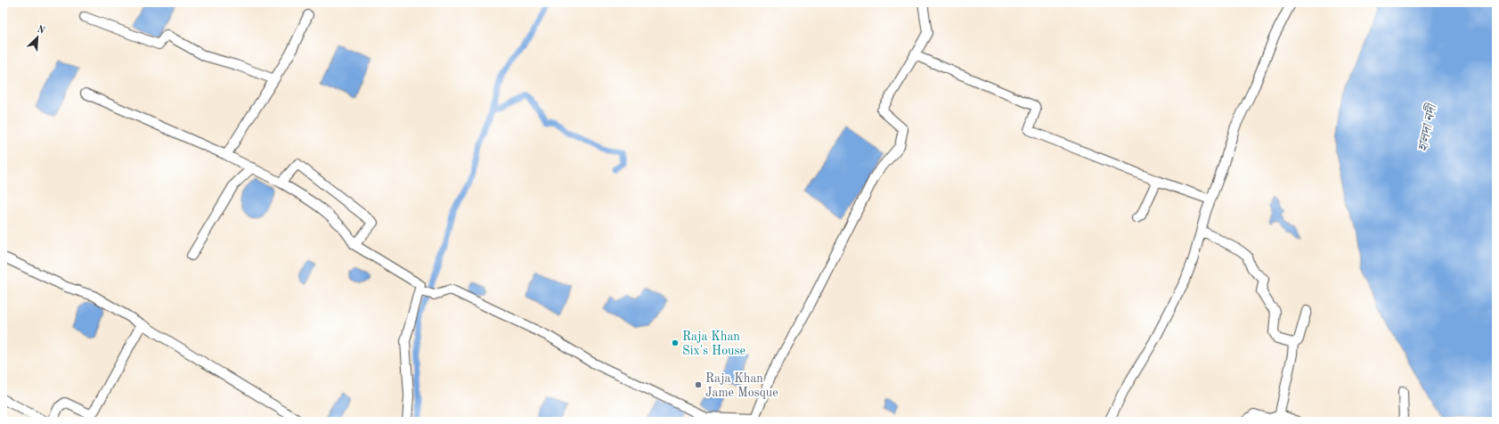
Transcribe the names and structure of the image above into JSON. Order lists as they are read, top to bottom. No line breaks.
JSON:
{"water":["হালদা নদী"],"places":["Raja Khan Six's House","Raja Khan Jame Mosque"],"north":"top right"}
